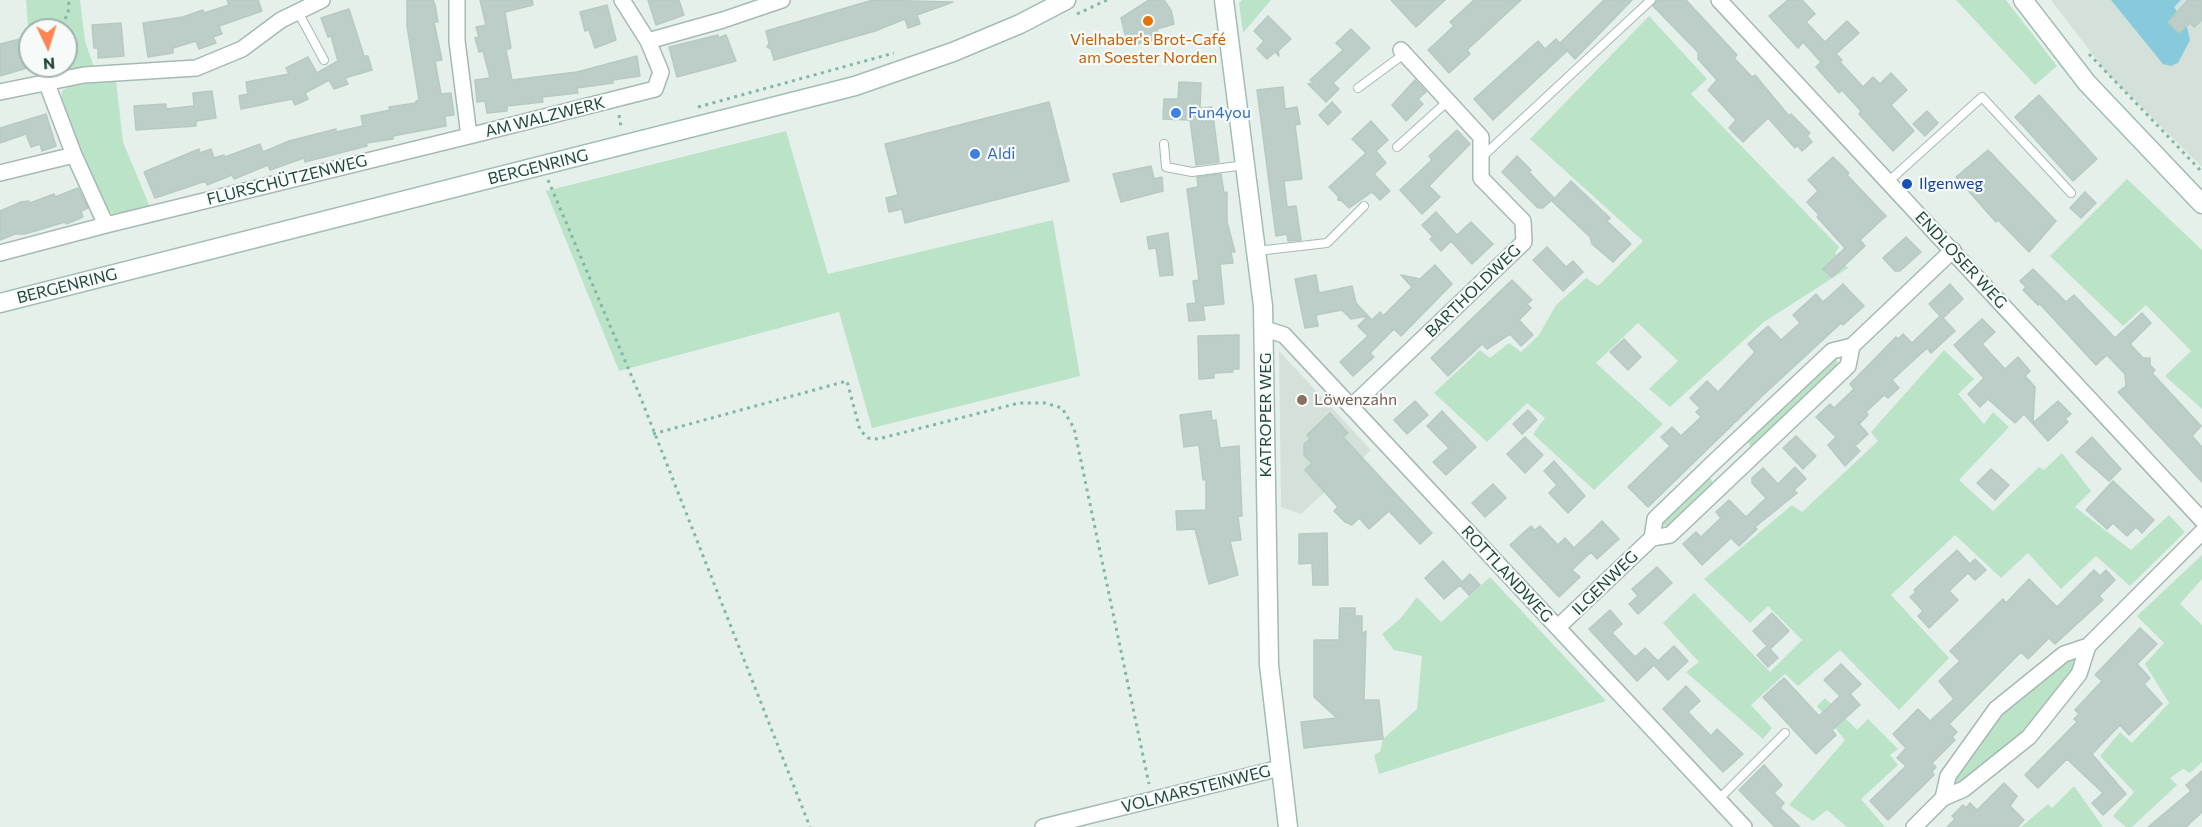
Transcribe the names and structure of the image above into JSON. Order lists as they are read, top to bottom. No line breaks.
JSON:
{"streets":{"main road":["BERGENRING","KATROPER WEG"],"street":["AM WALZWERK","FLURSCHÜTZENWEG","ENDLOSER WEG","BARTHOLDWEG","ROTTLANDWEG","ILGENWEG","VOLMARSTEINWEG"]},"crossings":[["AM WALZWERK","FLURSCHÜTZENWEG"],["ENDLOSER WEG","ILGENWEG"],["BARTHOLDWEG","ROTTLANDWEG"],["KATROPER WEG","ROTTLANDWEG"],["KATROPER WEG","VOLMARSTEINWEG"],["ROTTLANDWEG","ILGENWEG"]],"places":["Vielhaber's Brot-Café am Soester Norden","Fun4you","Aldi","Ilgenweg","Löwenzahn"],"north":"bottom"}
